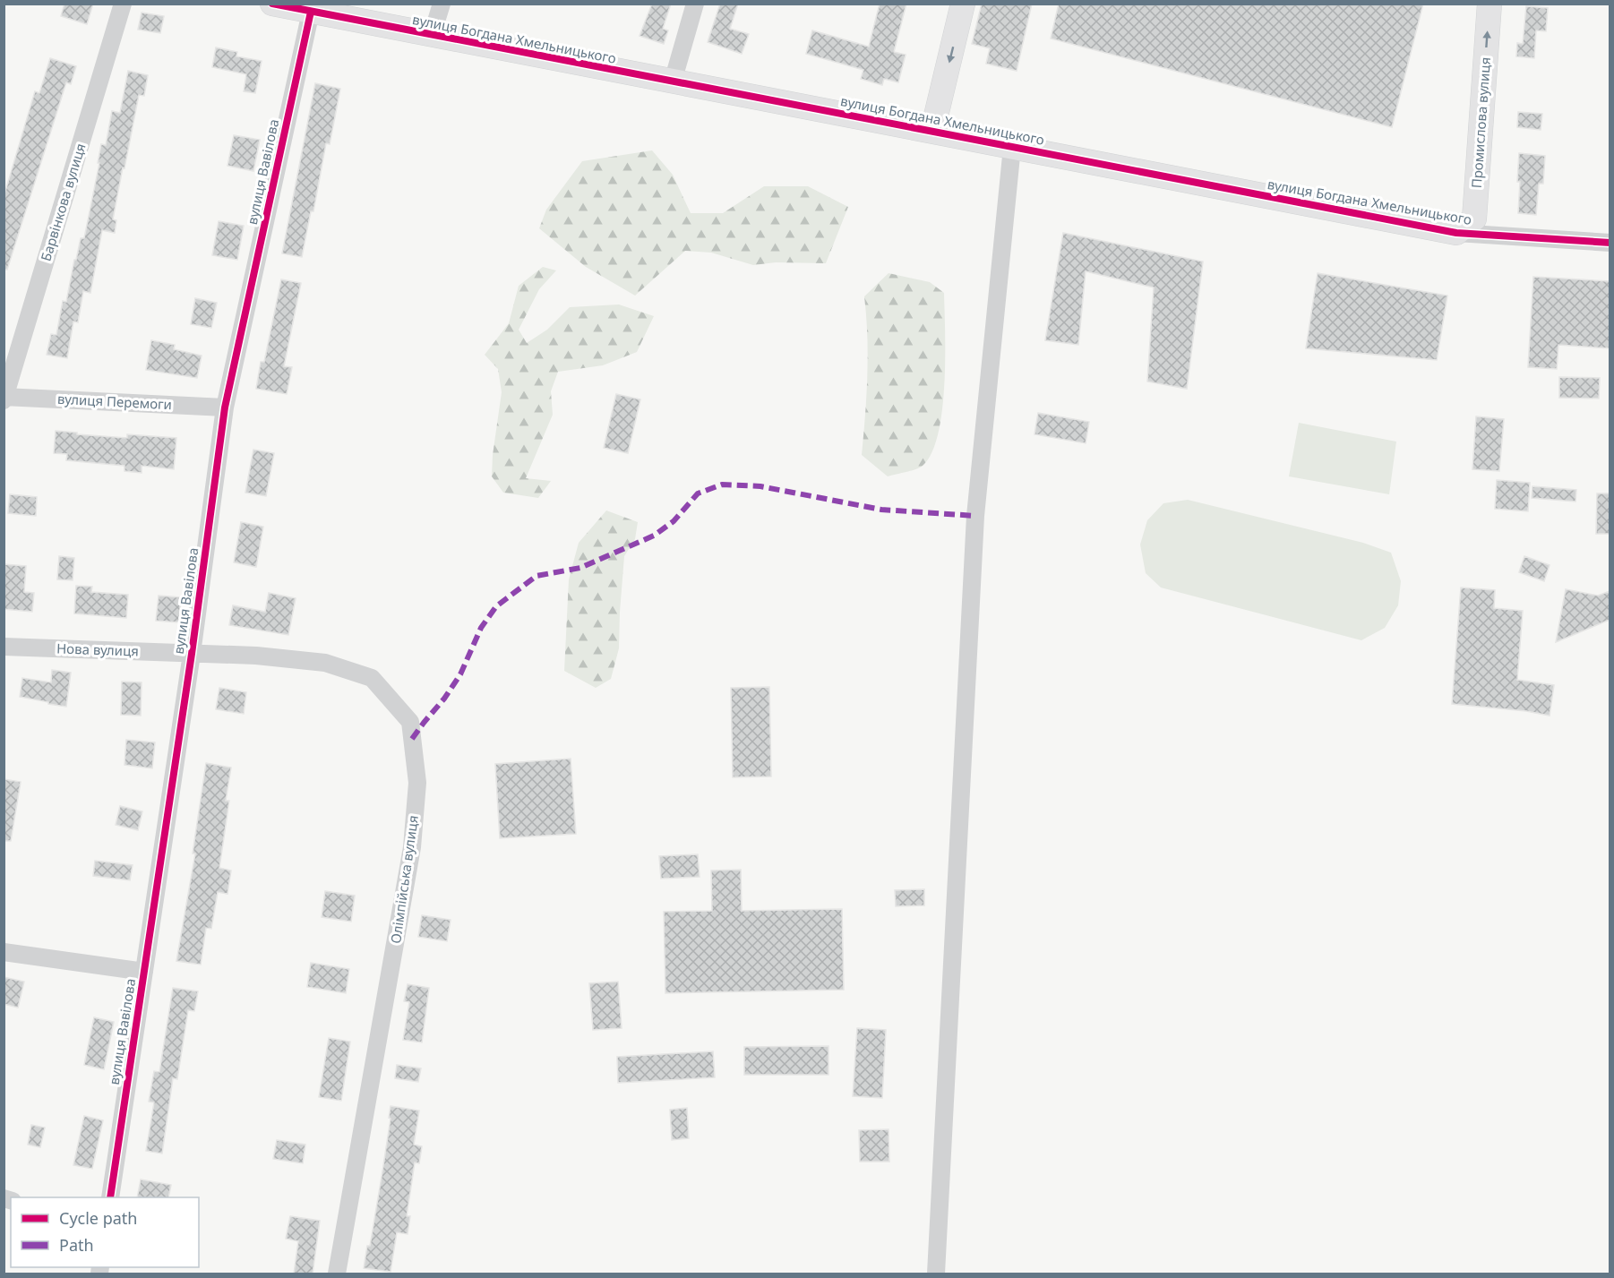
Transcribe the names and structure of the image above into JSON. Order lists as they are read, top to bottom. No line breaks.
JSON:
{"streets":{"street":["вулиця Богдана Хмельницького","Промислова вулиця","вулиця Вавілова","Барвінкова вулиця","вулиця Перемоги","Нова вулиця","Олімпійська вулиця"]},"crossings":[["вулиця Богдана Хмельницького","Промислова вулиця"],["вулиця Богдана Хмельницького","вулиця Вавілова"],["вулиця Вавілова","вулиця Перемоги"],["вулиця Вавілова","Нова вулиця"],["вулиця Вавілова","Олімпійська вулиця"],["Барвінкова вулиця","вулиця Перемоги"],["Нова вулиця","Олімпійська вулиця"]],"one_way":["Промислова вулиця"],"legend":["Cycle path","Path"]}
